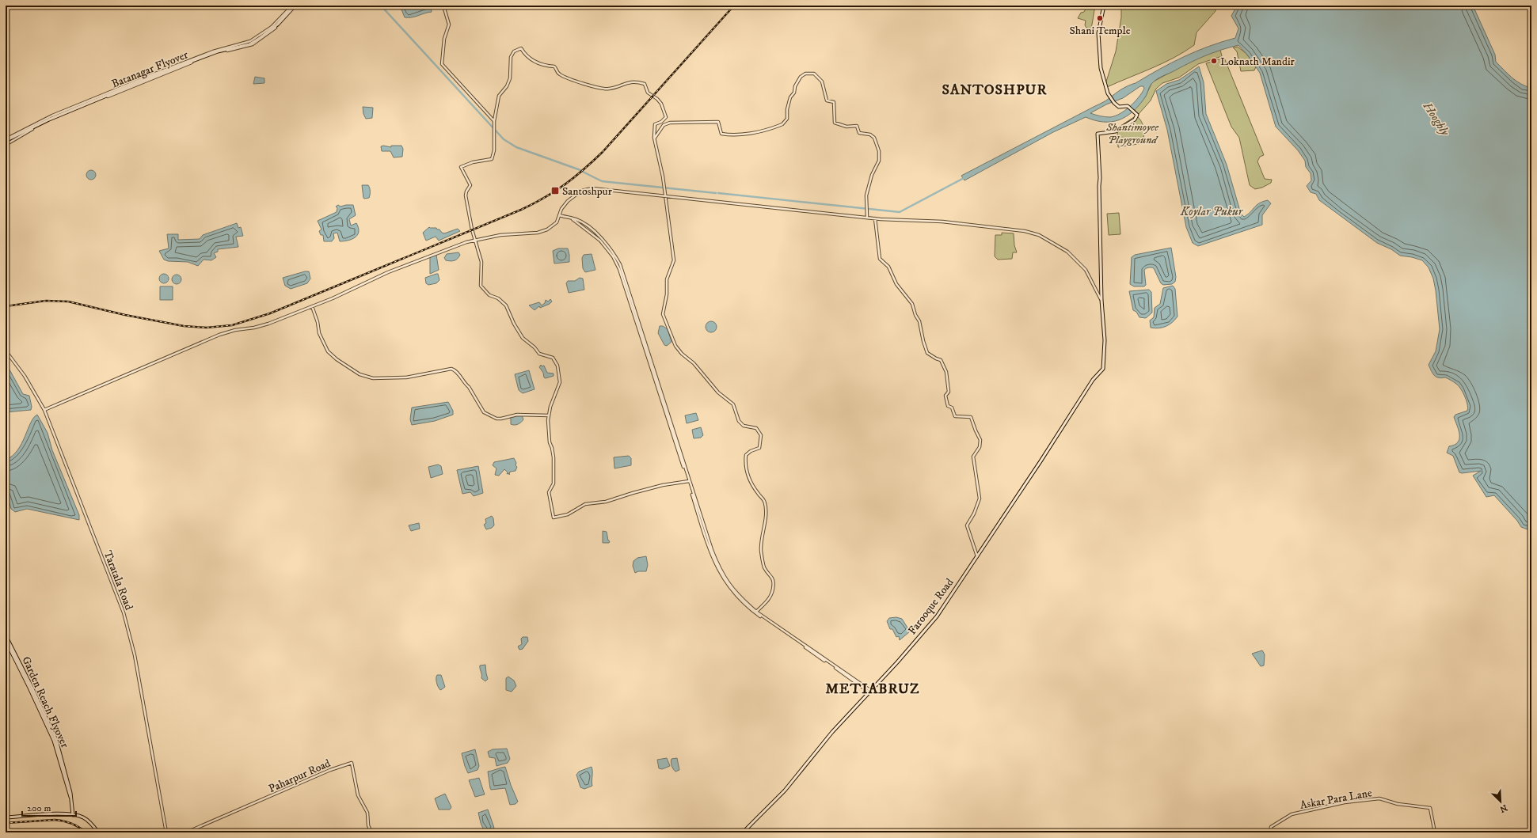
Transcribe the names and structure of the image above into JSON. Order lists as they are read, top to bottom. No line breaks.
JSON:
{"streets":{"main road":["Batanagar Flyover","Farooque Road","Garden Reach Flyover"],"street":["Taratala Road","Paharpur Road","Askar Para Lane"]},"districts":["SANTOSHPUR","METIABRUZ"],"water":["Hooghly","Koylar Pukur"],"parks":["Shantimoyee Playground"],"places":{"other":["Shani Temple","Loknath Mandir"],"transit":["Santoshpur"]},"scale_bar":"200 m","north":"bottom right"}
